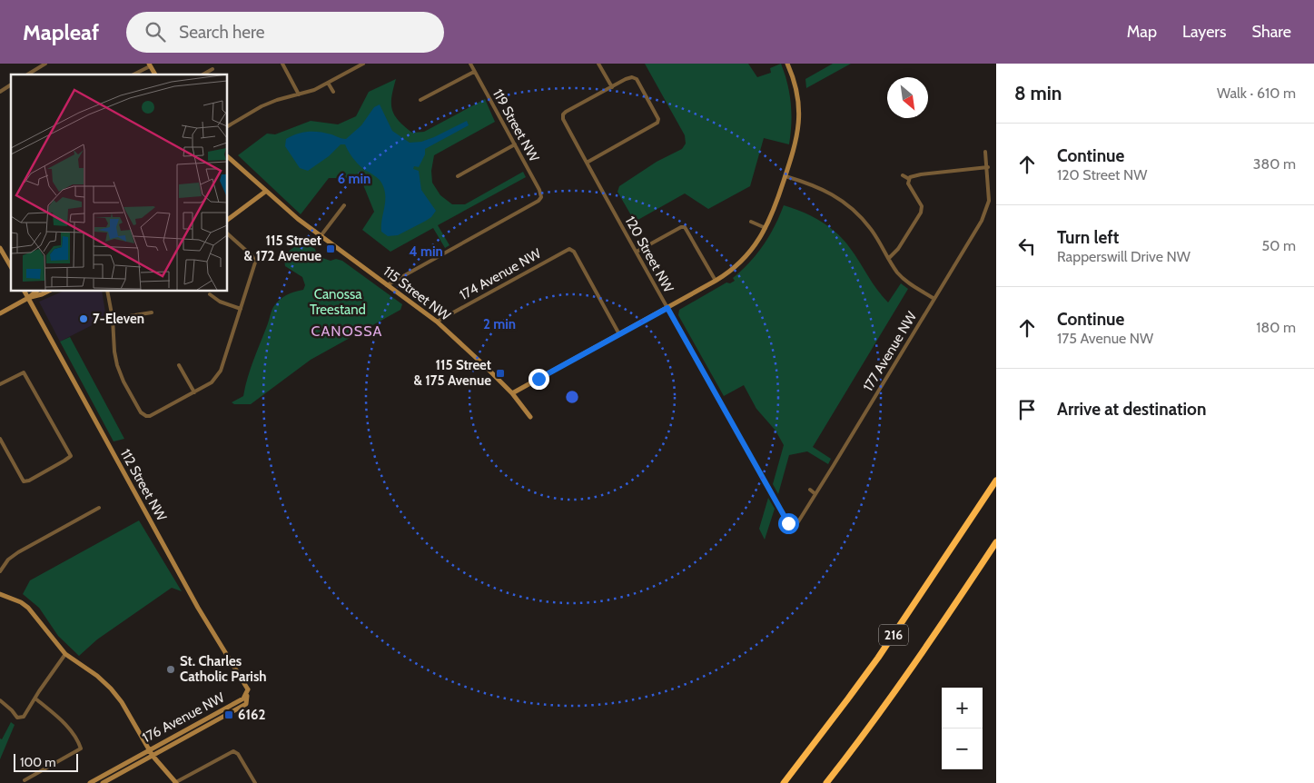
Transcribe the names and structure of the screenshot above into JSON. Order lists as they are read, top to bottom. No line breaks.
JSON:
{"streets":{"highway":["216"],"street":["119 Street NW","120 Street NW","174 Avenue NW","115 Street NW","177 Avenue NW","112 Street NW","176 Avenue NW"]},"crossings":[["119 Street NW","115 Street NW"],["120 Street NW","177 Avenue NW"],["174 Avenue NW","115 Street NW"],["112 Street NW","176 Avenue NW"]],"districts":["CANOSSA"],"parks":["Canossa Treestand"],"places":{"transit":["115 Street & 172 Avenue","115 Street & 175 Avenue","6162"],"other":["7-Eleven","St. Charles Catholic Parish"]},"scale_bar":"100 m","north":"bottom right","page":{"header":"Mapleaf","search":"Search here","nav":["Map","Layers","Share"],"heading":["8 min","Walk · 610 m"],"list":[["Continue","120 Street NW","380 m"],["Turn left","Rapperswill Drive NW","50 m"],["Continue","175 Avenue NW","180 m"],"Arrive at destination"],"map_buttons":["+","−"],"scale":"100 m"},"rings":["6 min","4 min","2 min"]}
